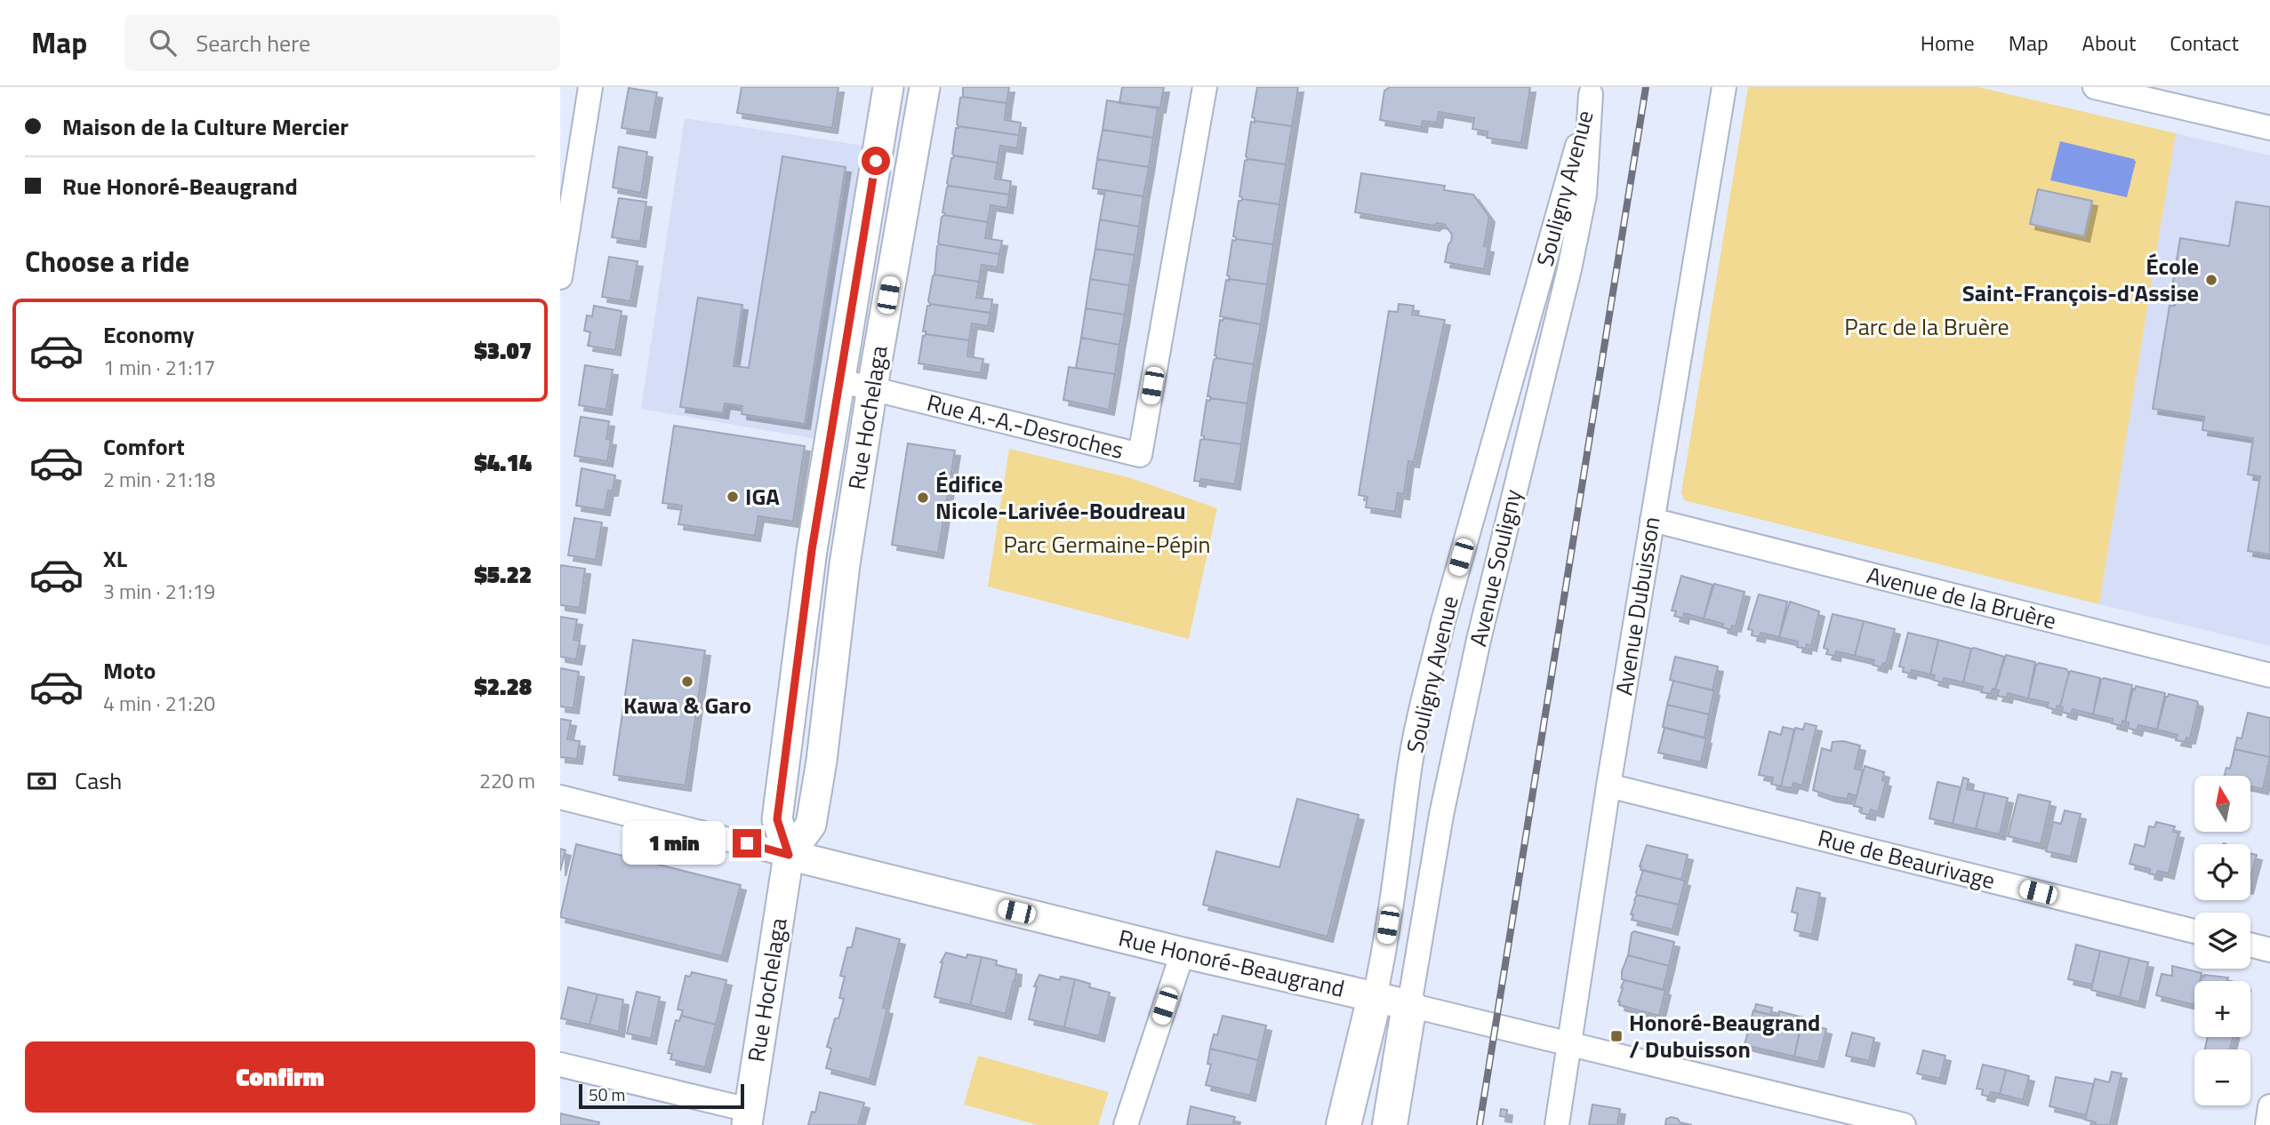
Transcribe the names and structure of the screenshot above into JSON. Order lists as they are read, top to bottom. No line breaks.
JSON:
{"streets":{"highway":["Souligny Avenue"],"main road":["Rue Hochelaga","Rue Honoré-Beaugrand"],"street":["Rue A.-A.-Desroches","Avenue Souligny","Avenue de la Bruère","Avenue Dubuisson","Rue de Beaurivage"]},"crossings":[["Souligny Avenue","Avenue Souligny"],["Souligny Avenue","Rue Honoré-Beaugrand"],["Rue Hochelaga","Rue A.-A.-Desroches"],["Rue Hochelaga","Rue Honoré-Beaugrand"],["Avenue Souligny","Rue Honoré-Beaugrand"],["Avenue de la Bruère","Avenue Dubuisson"],["Avenue Dubuisson","Rue de Beaurivage"],["Avenue Dubuisson","Rue Honoré-Beaugrand"]],"parks":["Parc de la Bruère","Parc Germaine-Pépin"],"places":{"other":["École Saint-François-d'Assise","IGA","Édifice Nicole-Larivée-Boudreau","Kawa & Garo"],"transit":["Honoré-Beaugrand / Dubuisson"]},"scale_bar":"50 m","north":"top","page":{"header":"Map","search":"Search here","nav":["Home","Map","About","Contact"],"banner":["Maison de la Culture Mercier","Rue Honoré-Beaugrand"],"heading":"Choose a ride","list":[{"name":"Economy","note":"1 min · 21:17","value":"$3.07"},{"name":"Comfort","note":"2 min · 21:18","value":"$4.14"},{"name":"XL","note":"3 min · 21:19","value":"$5.22"},{"name":"Moto","note":"4 min · 21:20","value":"$2.28"}],"pay":["Cash","220 m"],"map_buttons":["+","−"],"bubble":"1 min","buttons":"Confirm","scale":"50 m"}}
